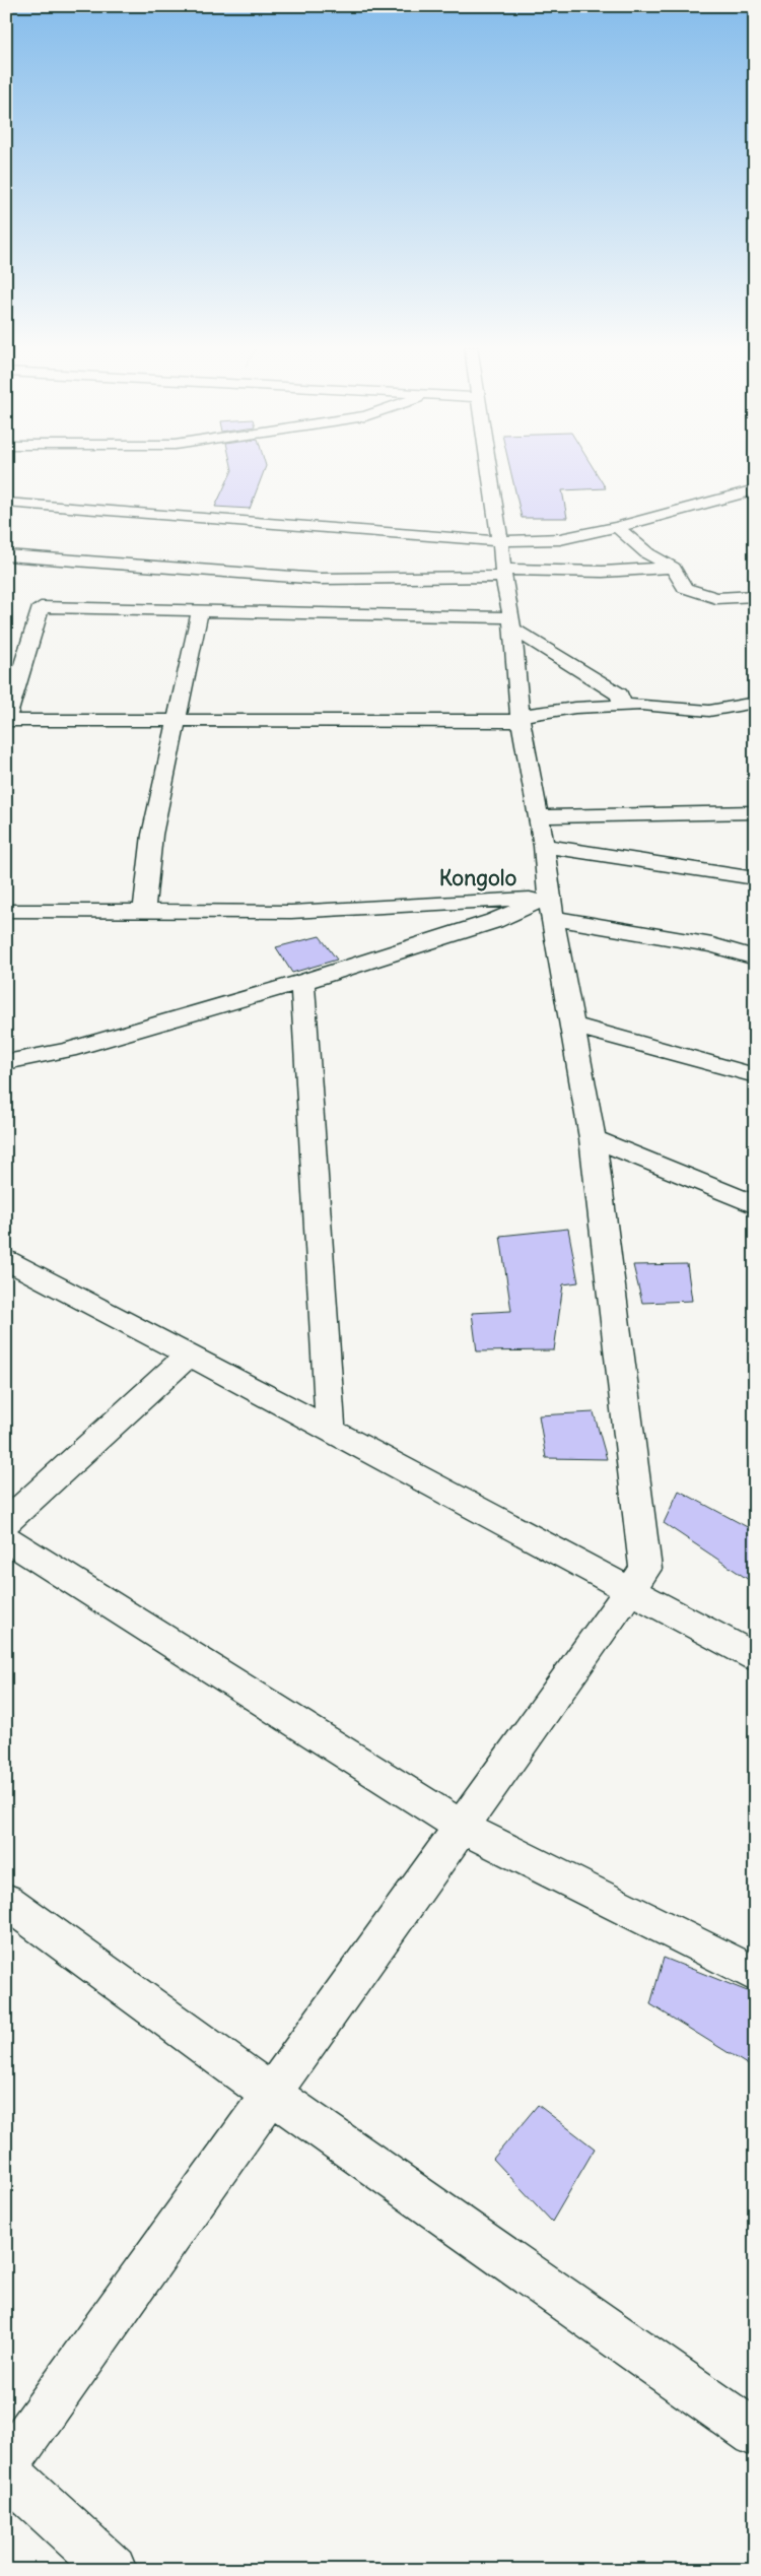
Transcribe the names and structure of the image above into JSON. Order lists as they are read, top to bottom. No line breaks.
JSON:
{"districts":["Kongolo"]}
